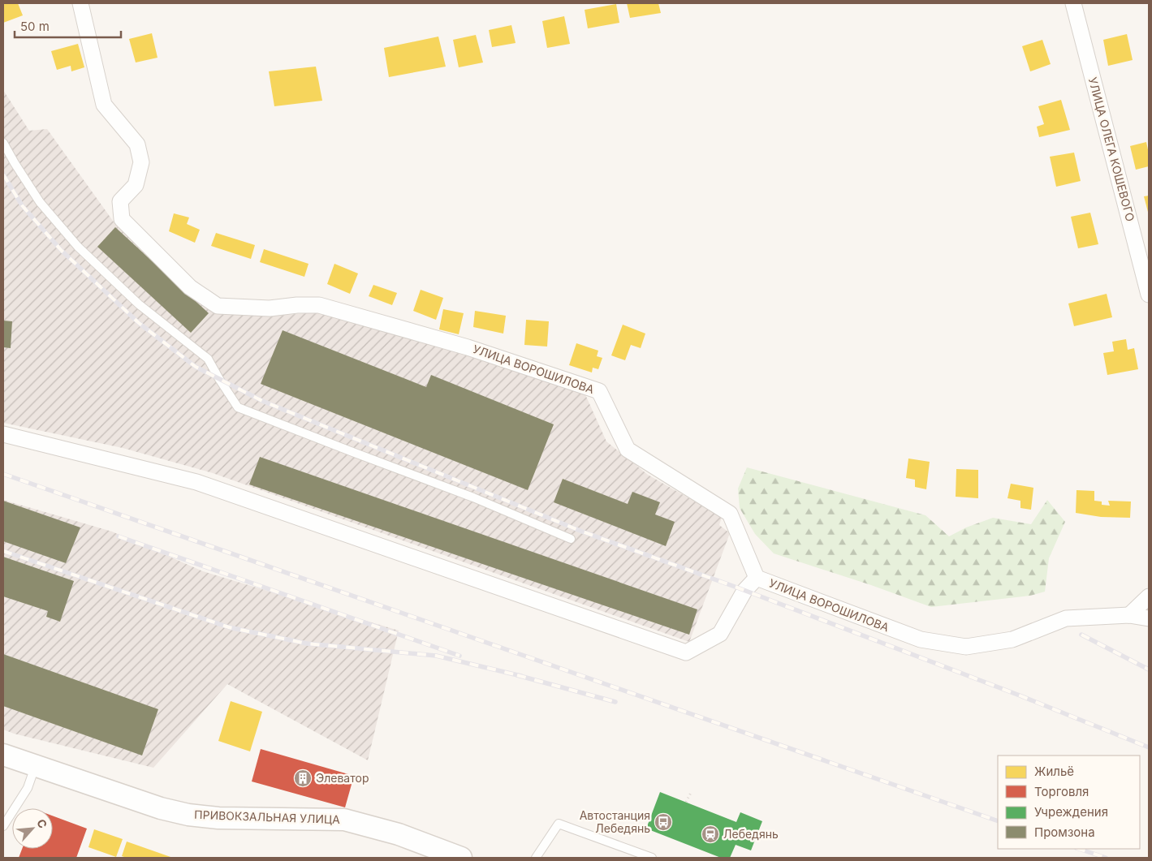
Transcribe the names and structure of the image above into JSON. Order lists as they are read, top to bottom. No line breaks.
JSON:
{"streets":{"main road":["ПРИВОКЗАЛЬНАЯ УЛИЦА"],"street":["УЛИЦА ОЛЕГА КОШЕВОГО","УЛИЦА ВОРОШИЛОВА"]},"places":{"building":["Элеватор"],"bus stop":["Автостанция Лебедянь"],"station":["Лебедянь"]},"legend":["Жильё","Торговля","Учреждения","Промзона"],"scale_bar":"50 m","north":"top right"}
